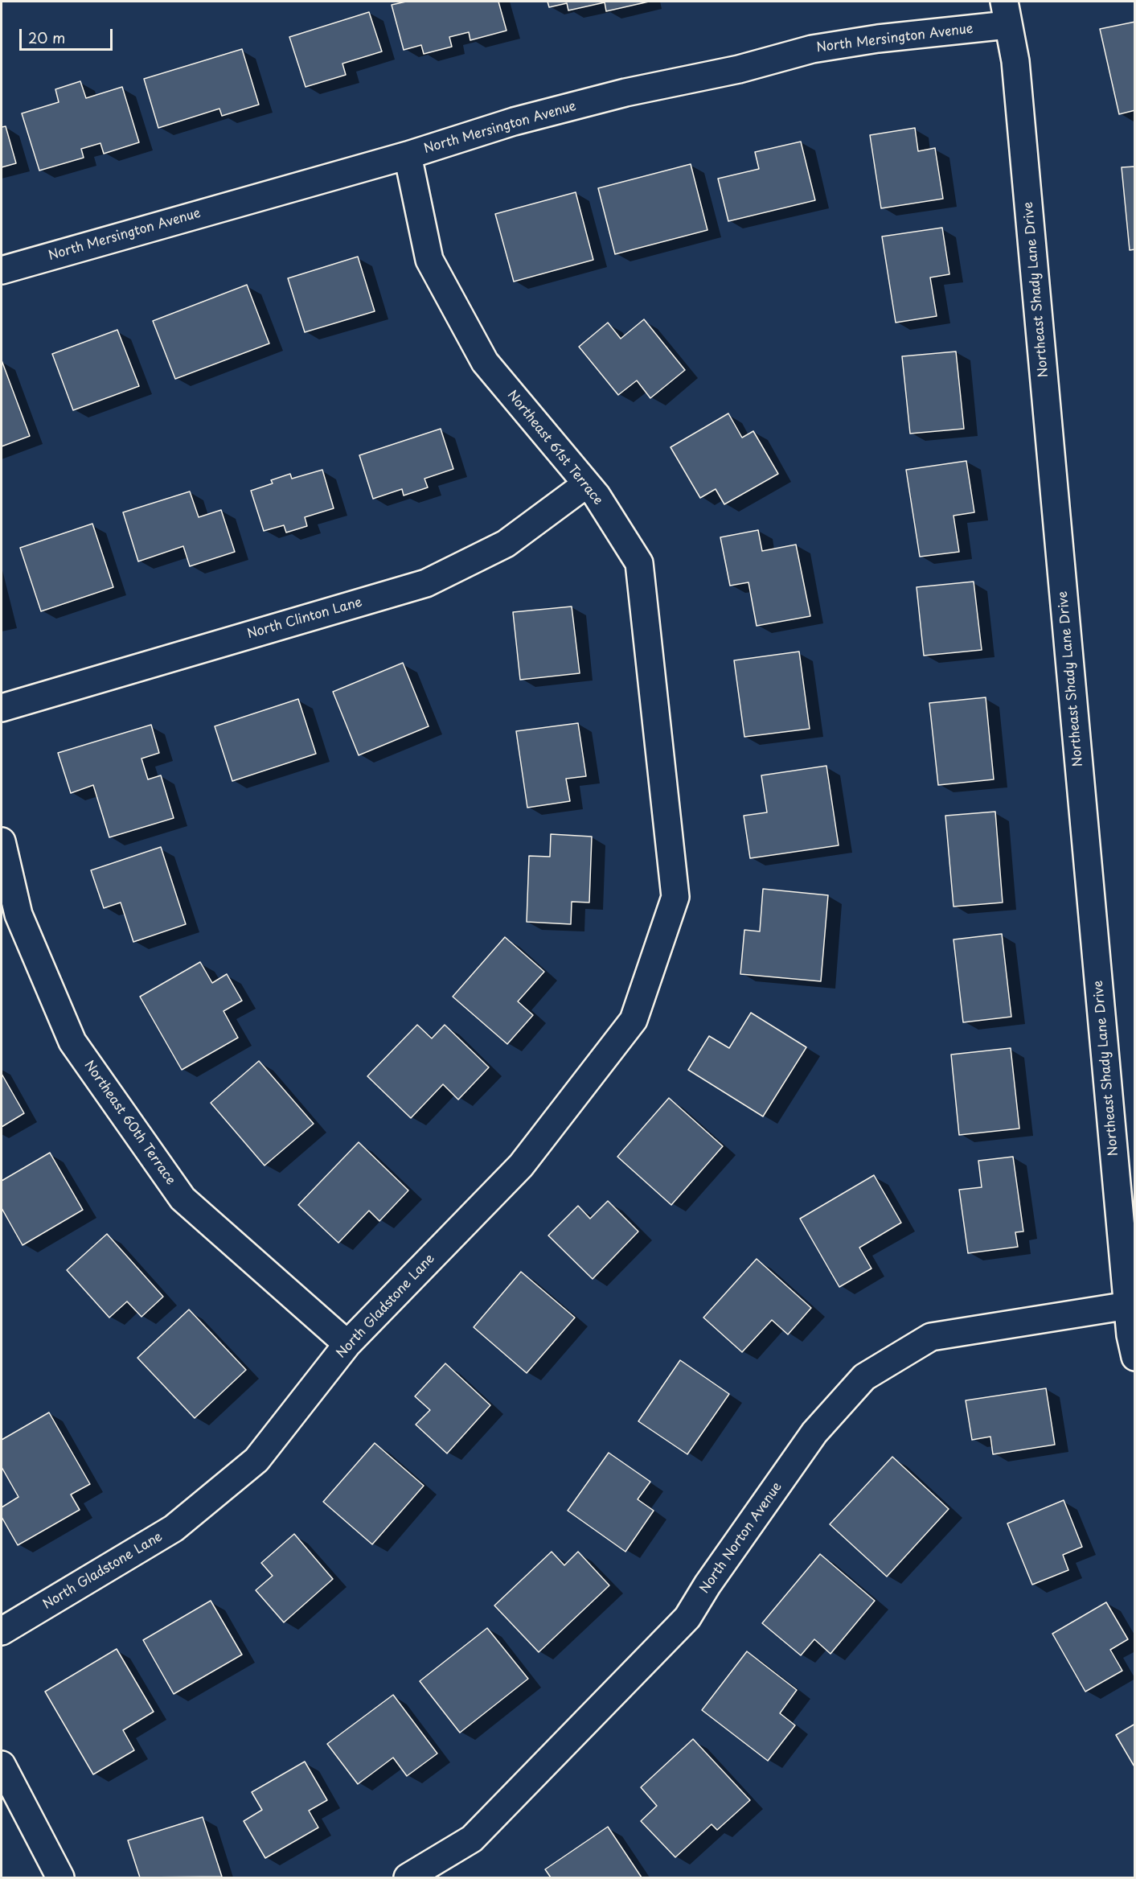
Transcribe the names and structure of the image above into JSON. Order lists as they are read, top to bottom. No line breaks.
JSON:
{"streets":{"street":["North Mersington Avenue","Northeast Shady Lane Drive","Northeast 61st Terrace","North Clinton Lane","Northeast 60th Terrace","North Gladstone Lane","North Norton Avenue"]},"crossings":[["North Mersington Avenue","Northeast Shady Lane Drive"],["North Mersington Avenue","Northeast 61st Terrace"],["Northeast Shady Lane Drive","North Norton Avenue"],["Northeast 61st Terrace","North Clinton Lane"],["Northeast 61st Terrace","North Gladstone Lane"],["Northeast 60th Terrace","North Gladstone Lane"]],"scale_bar":"20 m"}
